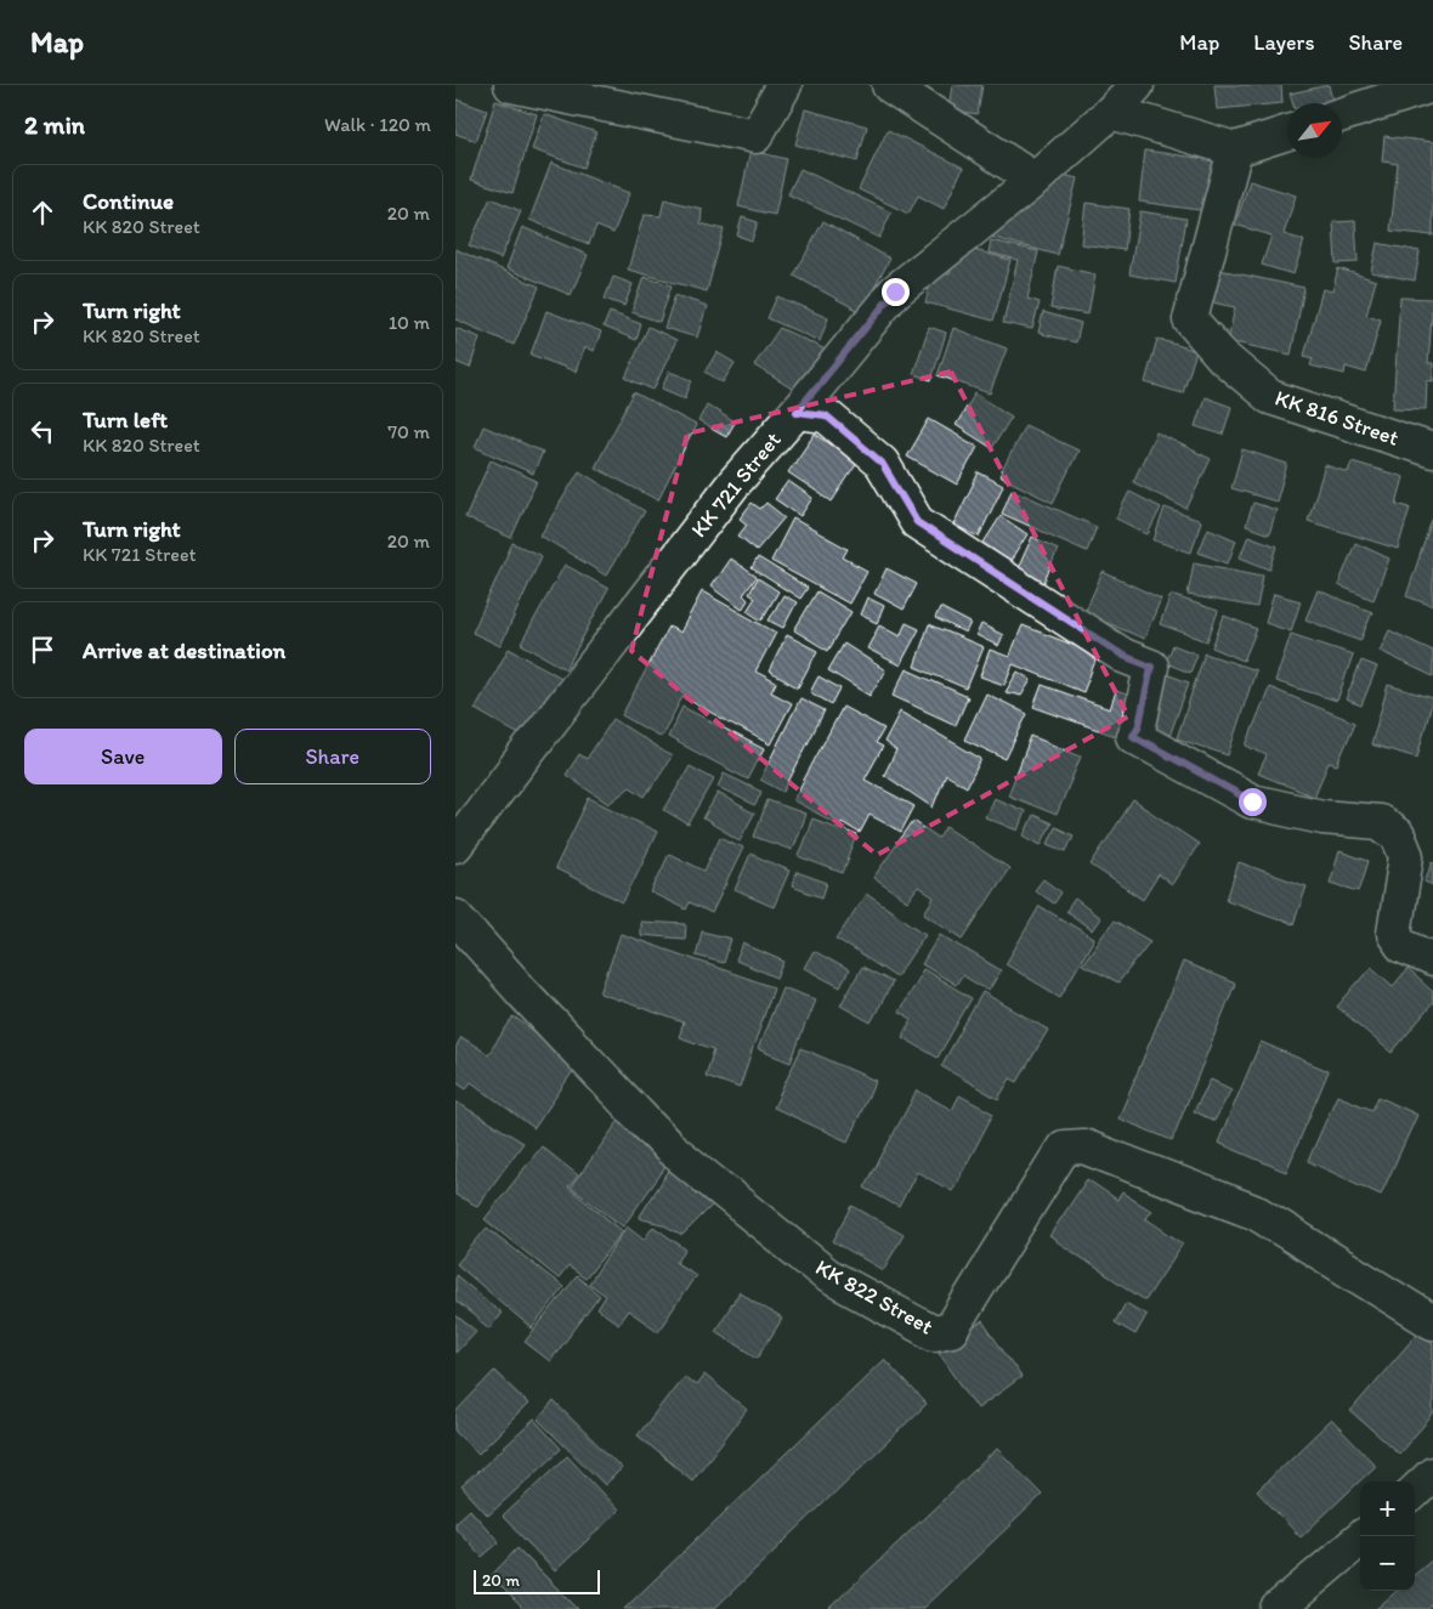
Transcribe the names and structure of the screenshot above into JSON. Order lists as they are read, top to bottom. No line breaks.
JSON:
{"streets":{"street":["KK 816 Street","KK 721 Street","KK 822 Street"]},"scale_bar":"20 m","north":"top right","page":{"header":"Map","nav":["Map","Layers","Share"],"heading":["2 min","Walk · 120 m"],"list":[["Continue","KK 820 Street","20 m"],["Turn right","KK 820 Street","10 m"],["Turn left","KK 820 Street","70 m"],["Turn right","KK 721 Street","20 m"],"Arrive at destination"],"buttons":["Save","Share"],"map_buttons":["+","−"],"scale":"20 m"}}
